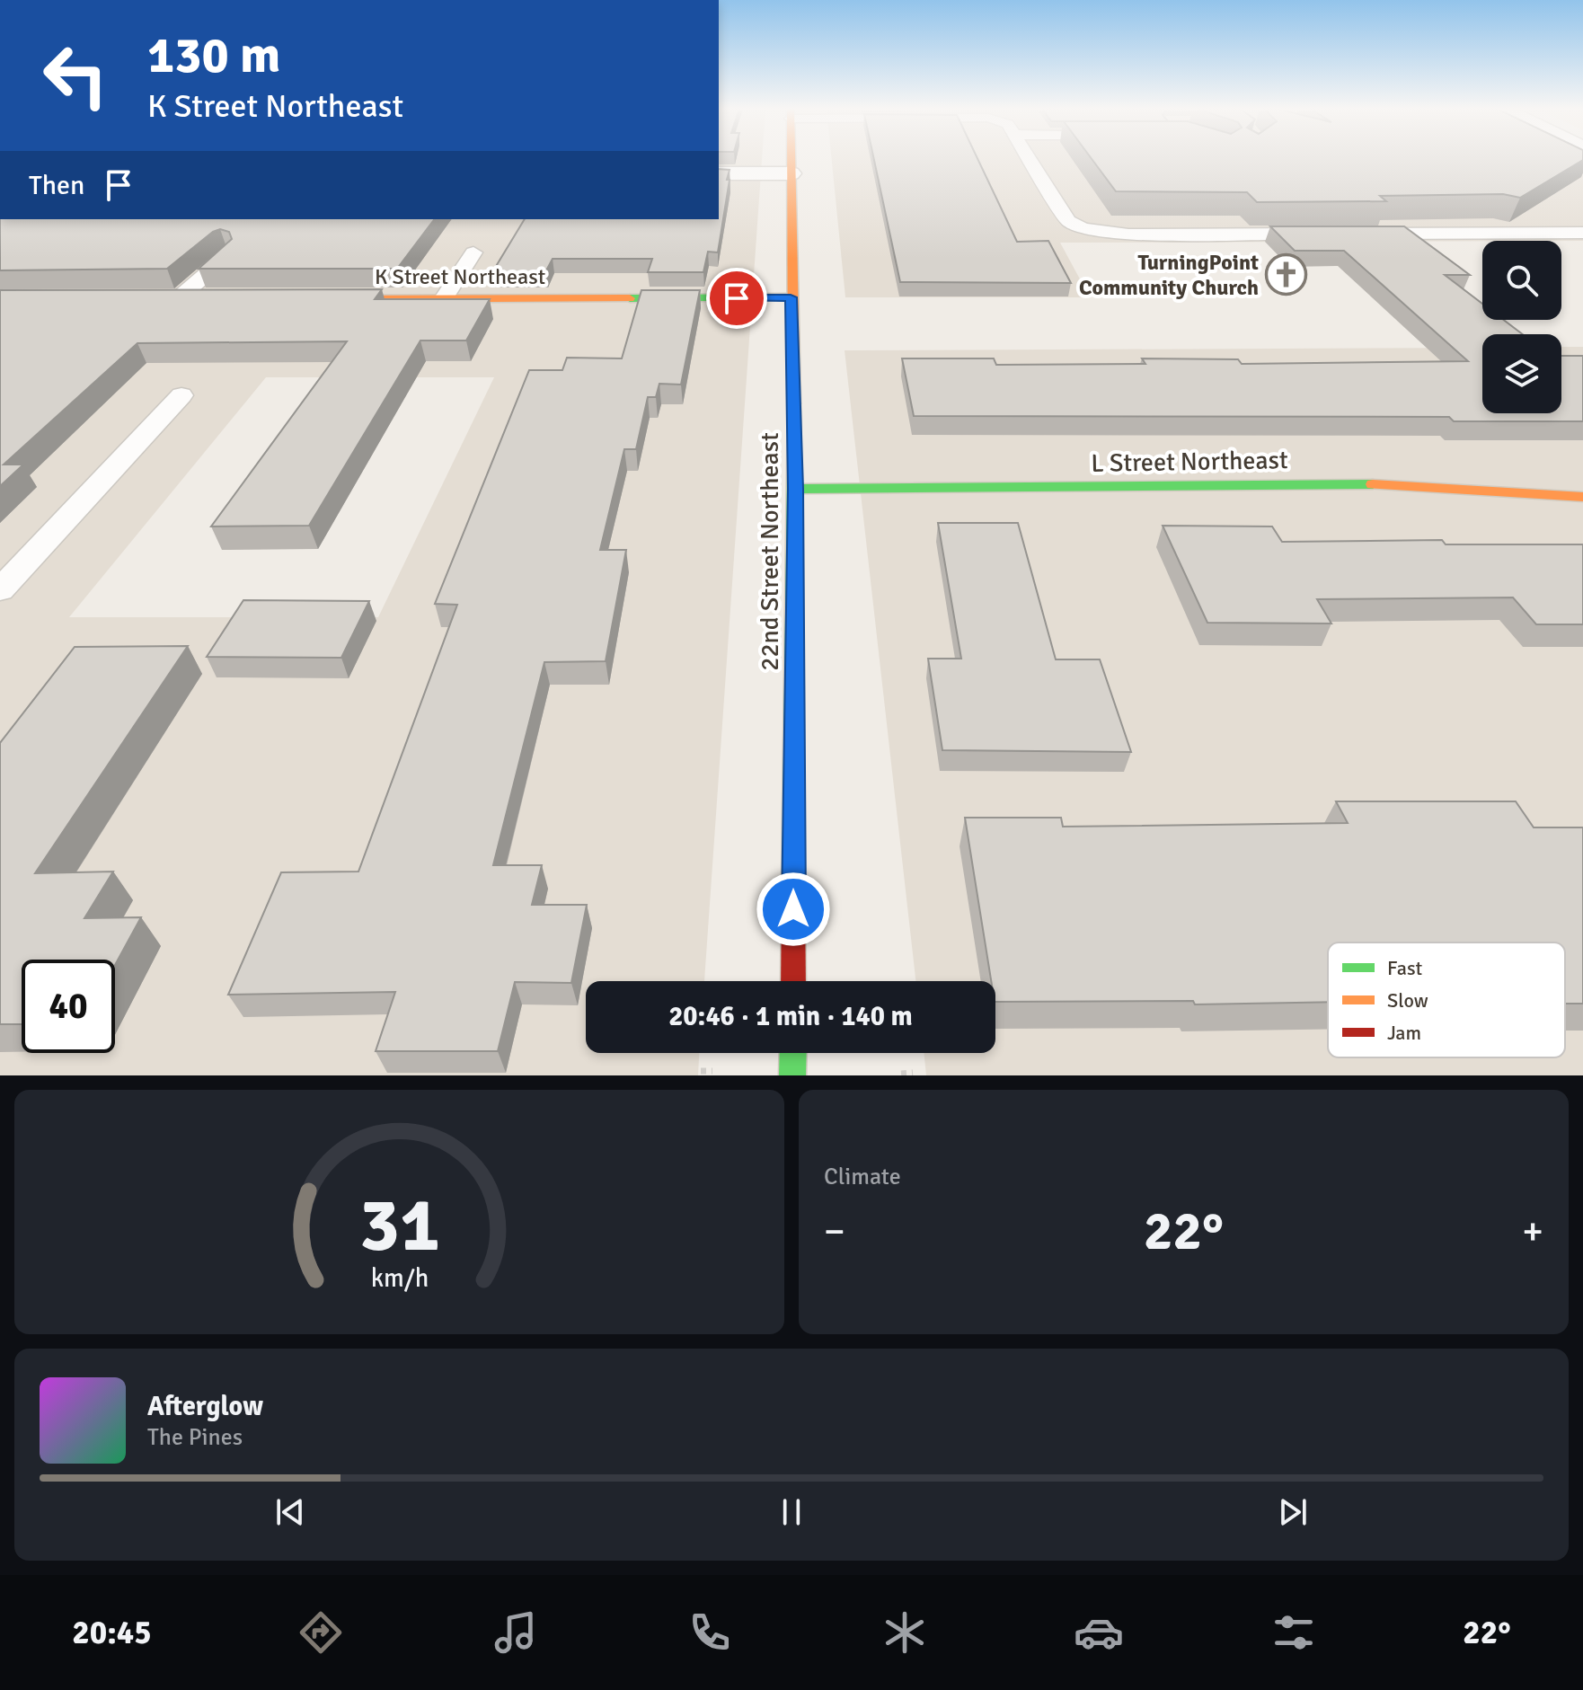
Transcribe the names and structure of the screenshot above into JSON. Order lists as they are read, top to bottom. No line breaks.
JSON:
{"streets":{"street":["K Street Northeast","L Street Northeast","22nd Street Northeast"]},"crossings":[["K Street Northeast","22nd Street Northeast"],["L Street Northeast","22nd Street Northeast"]],"places":{"church":["TurningPoint Community Church"]},"legend":["Fast","Slow","Jam"],"page":{"turn":["130 m","K Street Northeast"],"then":"Then","limit":"40","trip":"20:46 · 1 min · 140 m","tile":"Climate","heat":["−","22°","+"],"song":["Afterglow","The Pines"],"tabs":["20:45","22°"],"gauge":["31","km/h"]}}
